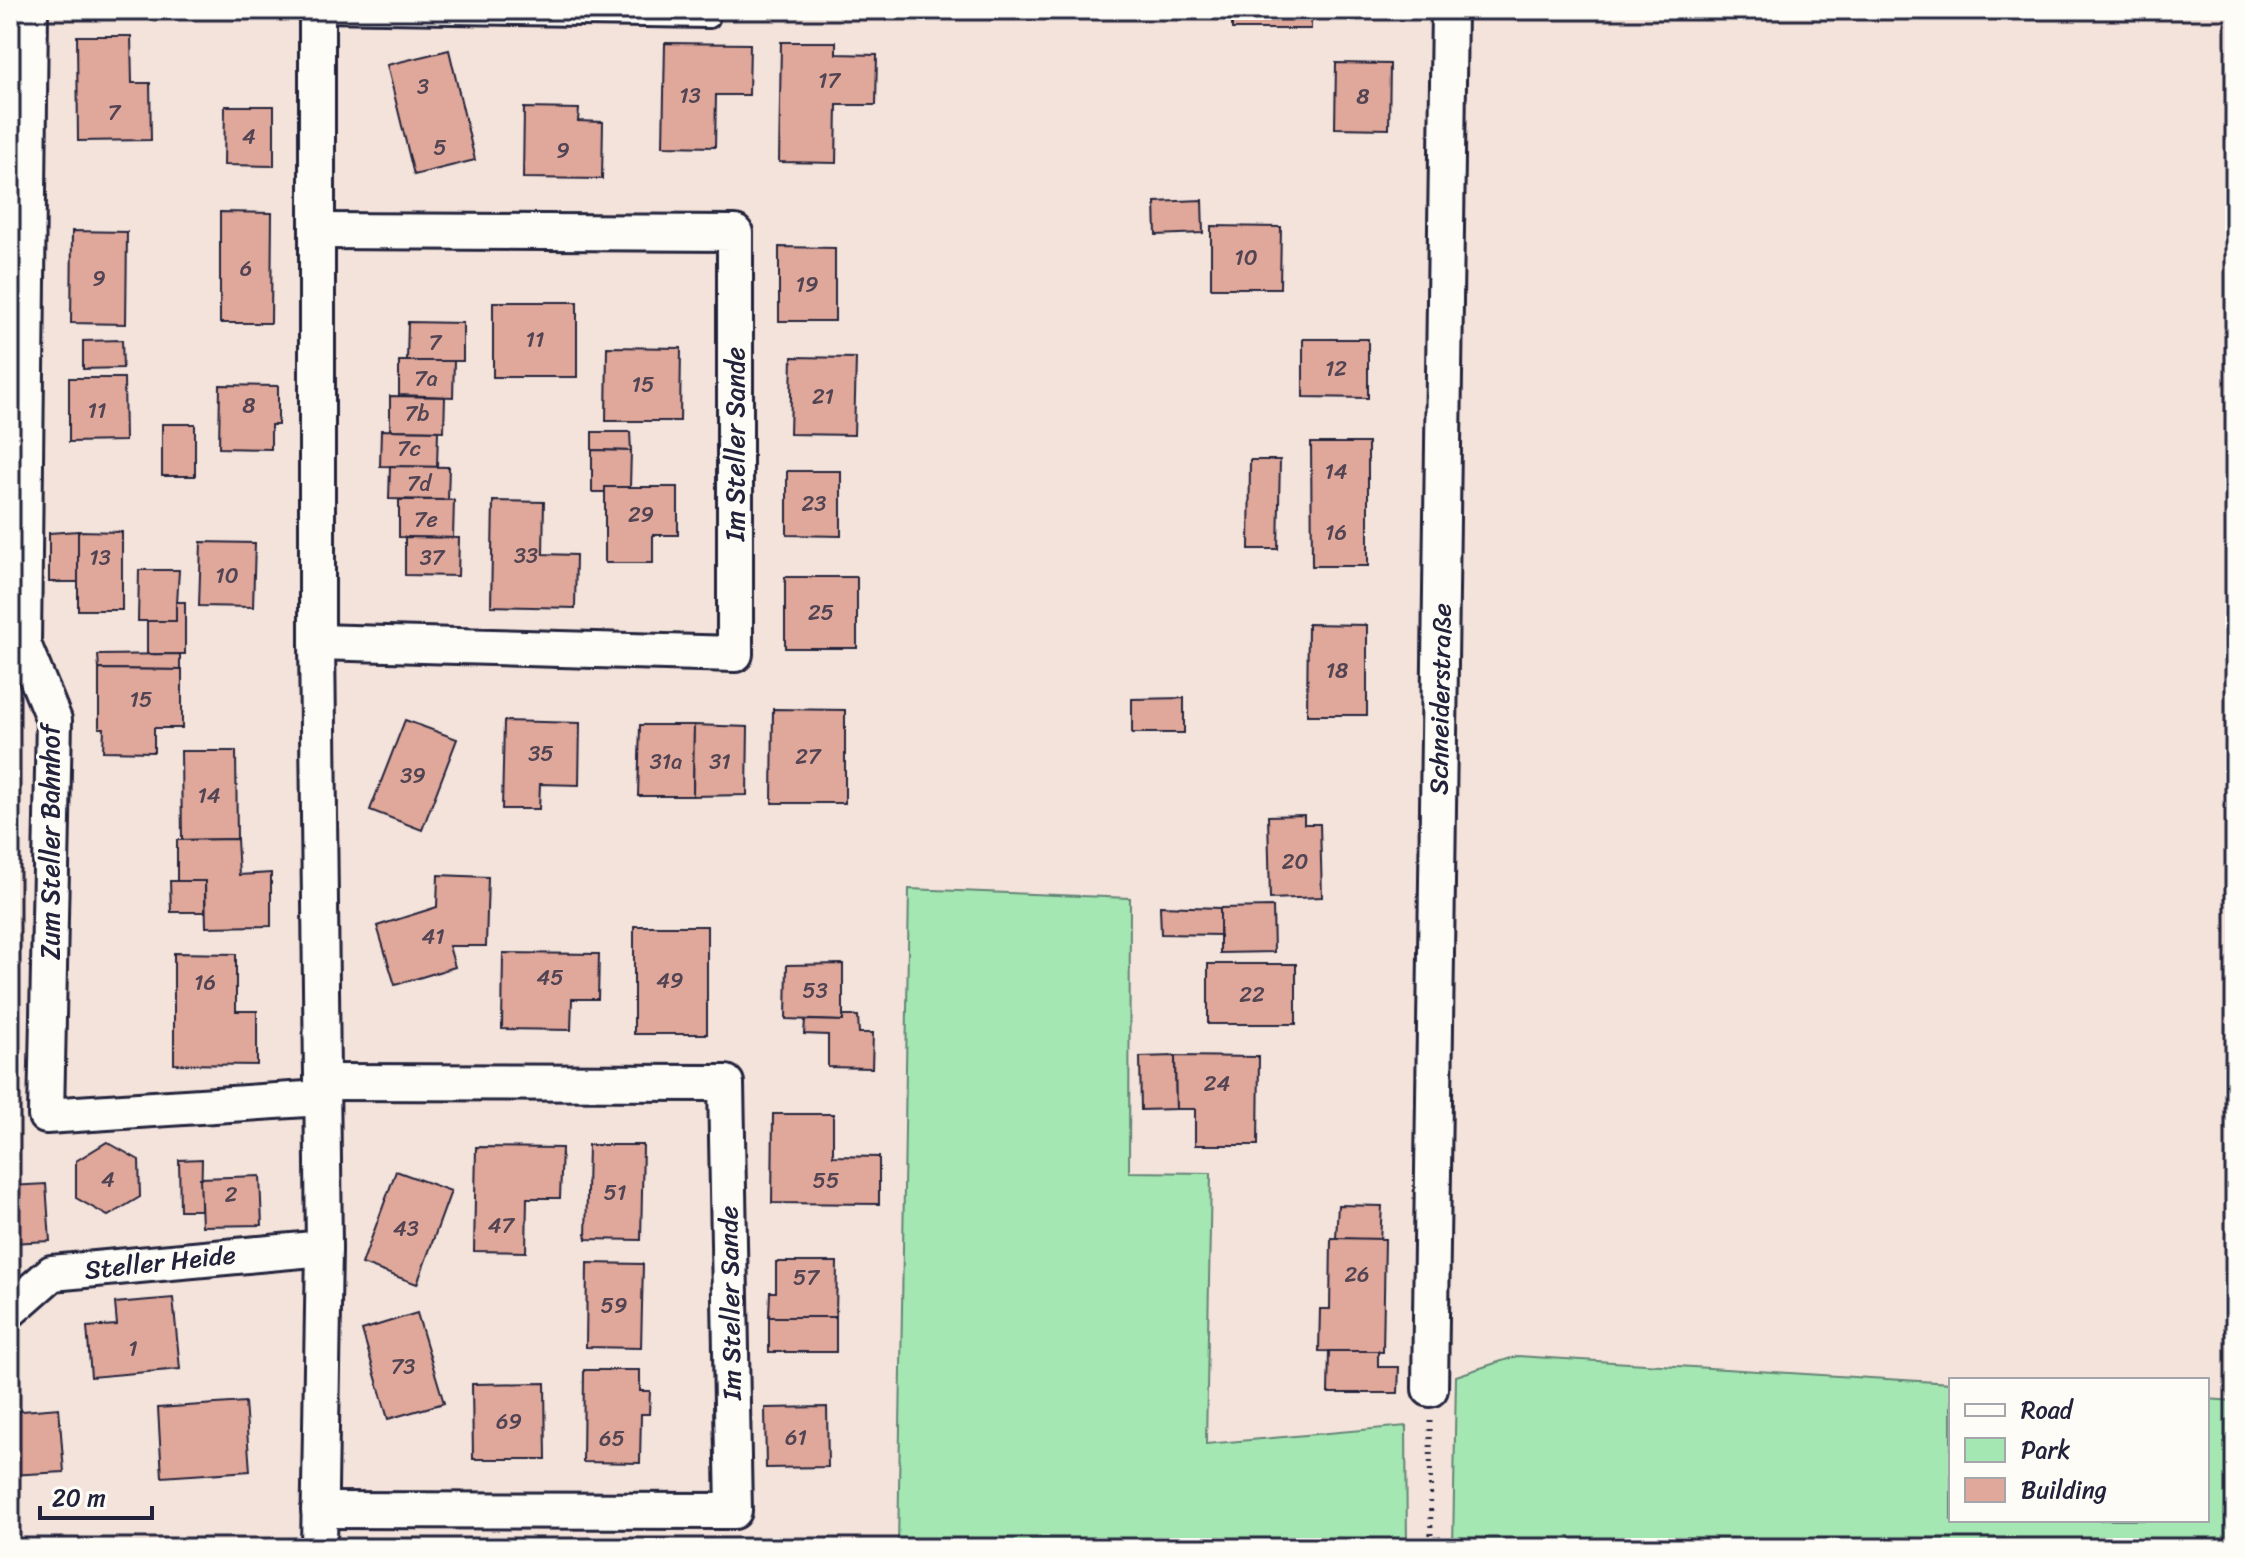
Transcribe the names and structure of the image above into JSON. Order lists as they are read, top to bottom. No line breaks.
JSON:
{"streets":{"street":["Im Steller Sande","Schneiderstraße","Zum Steller Bahnhof","Steller Heide"]},"crossings":[["Im Steller Sande","Zum Steller Bahnhof"]],"house_numbers":["17","3","13","8","7","4","5","9","10","6","9","19","11","7","12","7a","15","21","8","11","7b","7c","14","7d","23","29","7e","16","33","13","37","10","25","18","15","35","27","31a","31","39","14","20","41","45","49","16","53","22","24","4","55","51","2","47","43","26","57","59","1","73","69","61","65"],"legend":["Road","Park","Building"],"scale_bar":"20 m"}
